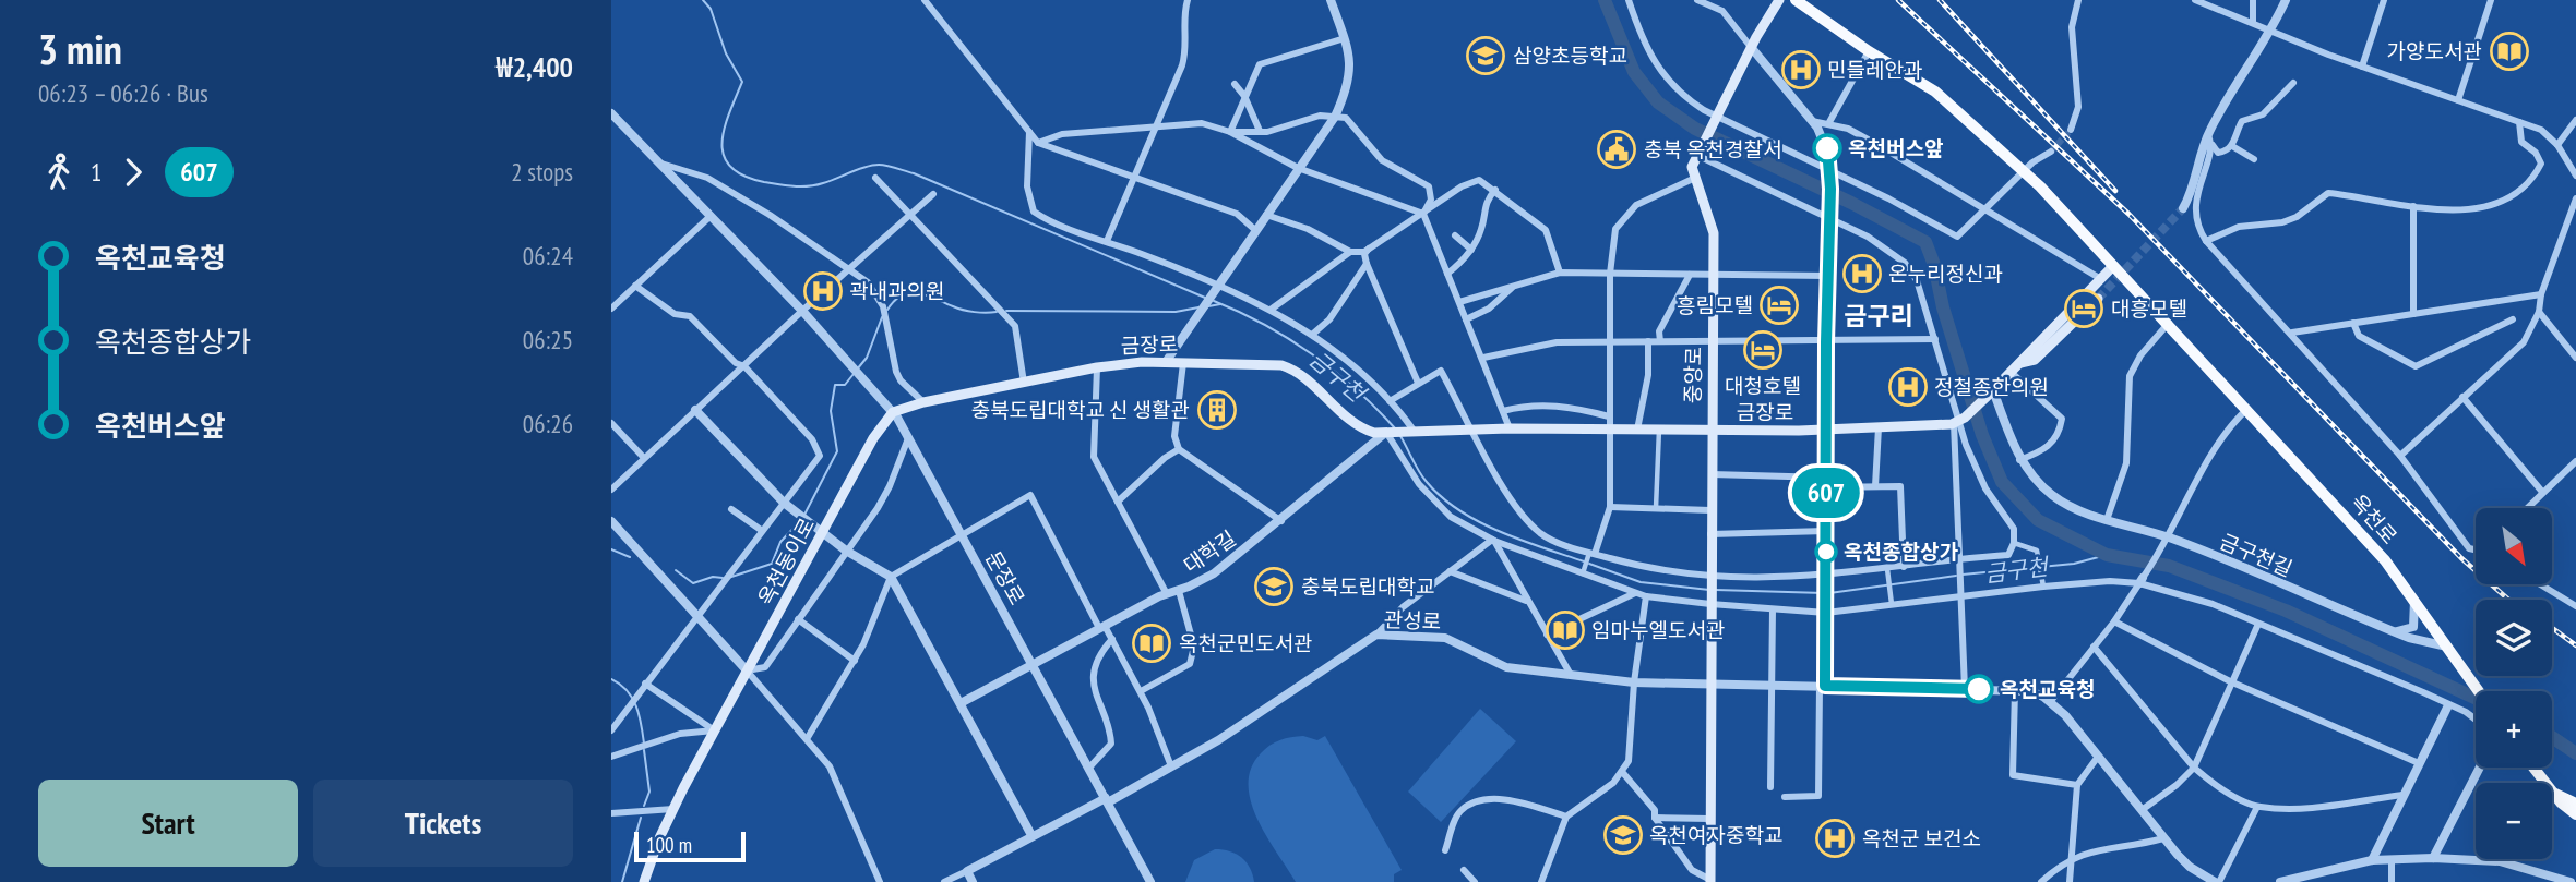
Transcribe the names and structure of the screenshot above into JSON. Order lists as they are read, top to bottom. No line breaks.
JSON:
{"streets":{"main road":["금장로","중앙로","옥천로","옥천동이로"],"street":["대학길","금구천길","문장로","관성로"]},"crossings":[["금장로","중앙로"],["금장로","대학길"],["금장로","옥천동이로"],["금장로","문장로"],["옥천로","금구천길"],["대학길","문장로"],["옥천동이로","문장로"],["문장로","관성로"]],"districts":["금구리"],"water":["금구천"],"places":{"library":["가양도서관","임마누엘도서관","옥천군민도서관"],"school or university":["삼양초등학교","충북도립대학교","옥천여자중학교"],"hospital":["민들레안과","온누리정신과","곽내과의원","정철종한의원","옥천군 보건소"],"other":["옥천버스앞","옥천종합상가","옥천교육청"],"public building":["충북 옥천경찰서"],"hotel":["흥림모텔","대흥모텔","대청호텔"],"building":["충북도립대학교 신 생활관"]},"lines":["bus line 607"],"scale_bar":"100 m","north":"bottom right","page":{"heading":["3 min","06:23 – 06:26 · Bus","₩2,400"],"on_map":"607","legs":["1","607","2 stops"],"list":[{"name":"옥천교육청","value":"06:24"},{"name":"옥천종합상가","value":"06:25"},{"name":"옥천버스앞","value":"06:26"}],"map_buttons":["+","−"],"buttons":["Start","Tickets"],"scale":"100 m"}}
